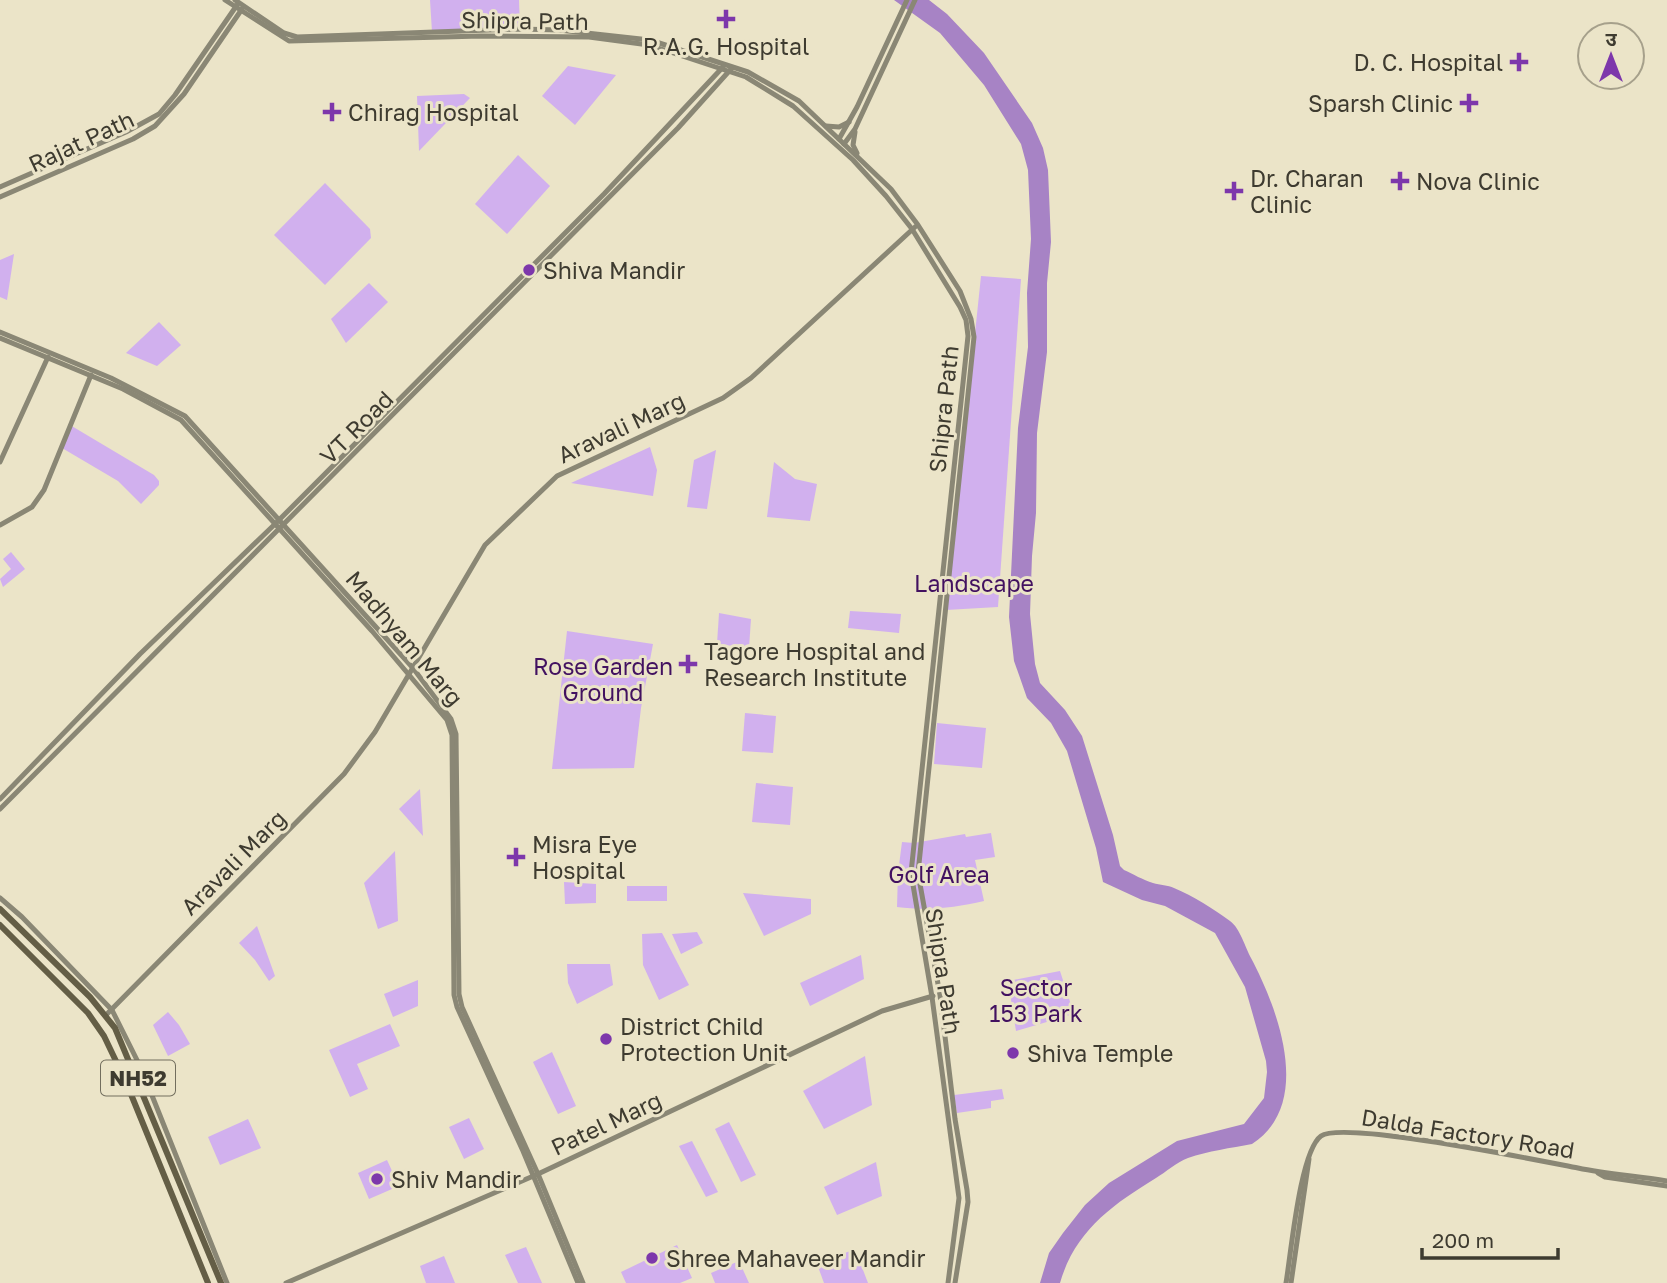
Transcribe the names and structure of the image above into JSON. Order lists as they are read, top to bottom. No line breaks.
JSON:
{"streets":{"highway":["NH52"],"street":["Shipra Path","Rajat Path","VT Road","Aravali Marg","Madhyam Marg","Patel Marg","Dalda Factory Road"]},"crossings":[["Shipra Path","Rajat Path"],["Shipra Path","VT Road"],["Shipra Path","Aravali Marg"],["Shipra Path","Patel Marg"],["VT Road","Madhyam Marg"],["Aravali Marg","Madhyam Marg"],["Aravali Marg","NH52"],["Madhyam Marg","Patel Marg"]],"parks":["Landscape","Rose Garden Ground","Golf Area","Sector 153 Park"],"places":{"health":["R.A.G. Hospital","D. C. Hospital","Sparsh Clinic","Chirag Hospital","Nova Clinic","Dr. Charan Clinic","Tagore Hospital and Research Institute","Misra Eye Hospital"],"other":["Shiva Mandir","District Child Protection Unit","Shiva Temple","Shiv Mandir","Shree Mahaveer Mandir"]},"scale_bar":"200 m","north":"top"}
